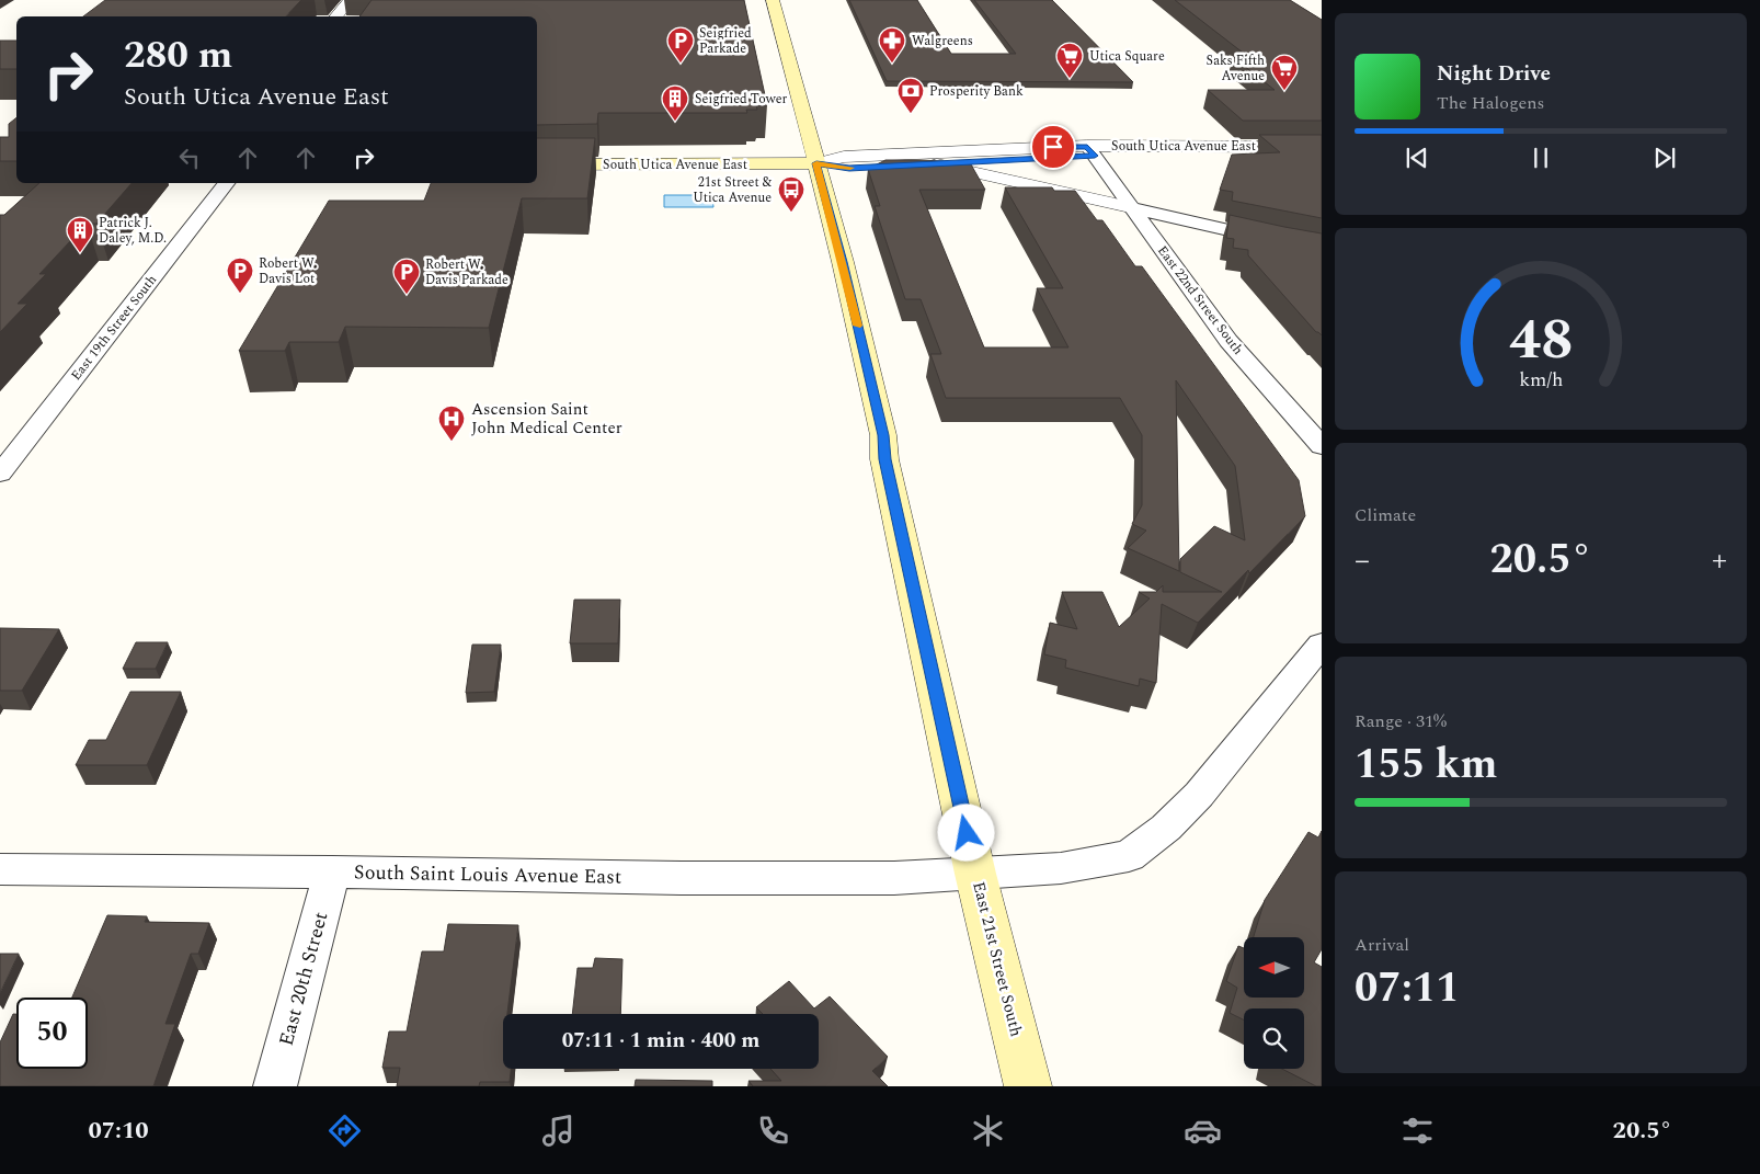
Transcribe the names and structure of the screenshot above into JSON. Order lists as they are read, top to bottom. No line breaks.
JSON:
{"streets":{"main road":["South Utica Avenue East","East 21st Street South"],"street":["East 22nd Street South","East 19th Street South","South Saint Louis Avenue East","East 20th Street"]},"crossings":[["South Utica Avenue East","East 22nd Street South"],["South Utica Avenue East","East 21st Street South"],["South Saint Louis Avenue East","East 21st Street South"],["South Saint Louis Avenue East","East 20th Street"]],"places":{"parking":["Seigfried Parkade","Robert W. Davis Lot","Robert W. Davis Parkade"],"pharmacy":["Walgreens"],"supermarket":["Utica Square","Saks Fifth Avenue"],"bank":["Prosperity Bank"],"building":["Seigfried Tower","Patrick J. Daley, M.D."],"bus stop":["21st Street & Utica Avenue"],"hospital":["Ascension Saint John Medical Center"]},"north":"left","page":{"turn":["280 m","South Utica Avenue East"],"song":["Night Drive","The Halogens"],"tile":["Climate",["Range · 31%","155 km"],["Arrival","07:11"]],"heat":["−","20.5°","+"],"limit":"50","trip":"07:11 · 1 min · 400 m","tabs":["07:10","20.5°"],"gauge":["48","km/h"]}}
